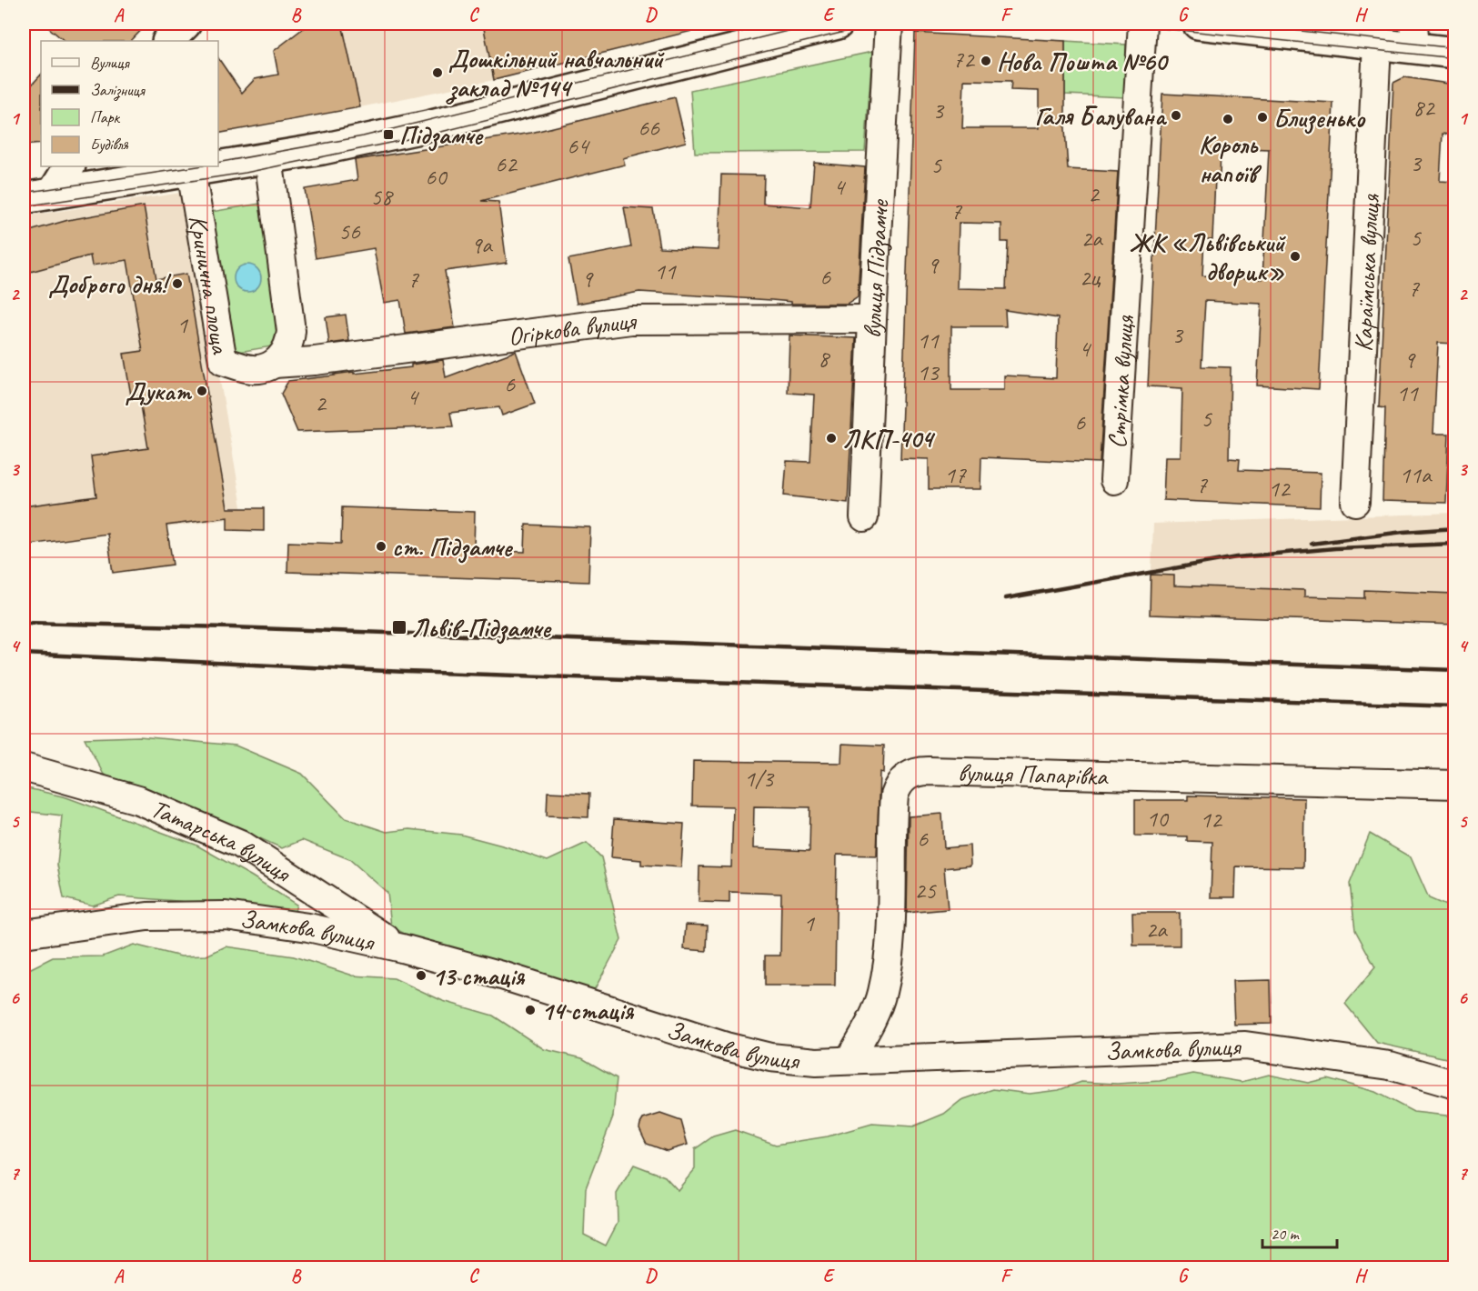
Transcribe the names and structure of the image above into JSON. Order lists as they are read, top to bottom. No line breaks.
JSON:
{"streets":{"street":["вулиця Підзамче","Караїмська вулиця","Кринична площа","Огіркова вулиця","Стрімка вулиця","вулиця Папарівка","Татарська вулиця","Замкова вулиця"]},"crossings":[["вулиця Підзамче","Огіркова вулиця"],["Кринична площа","Огіркова вулиця"],["вулиця Папарівка","Замкова вулиця"],["Татарська вулиця","Замкова вулиця"]],"places":{"other":["Нова Пошта №60","Дошкільний навчальний заклад №144","Галя Балувана","Близенько","Король напоїв","ЖК «Львівський дворик»","Доброго дня!","Дукат","ЛКП-404","ст. Підзамче","13 стація","14 стація"],"transit":["Підзамче","Львів-Підзамче"]},"house_numbers":["72","82","3","66","64","3","62","5","60","4","2","58","7","56","5","2а","9а","9","11","6","2ц","9","7","7","1","3","11","4","8","9","13","6","11","4","2","5","6","17","11а","7","12","1/3","10","12","6","25","1","2а"],"legend":["Вулиця","Залізниця","Парк","Будівля"],"scale_bar":"20 m","grid":{"columns":["A","B","C","D","E","F","G","H"],"rows":["1","2","3","4","5","6","7"]}}
